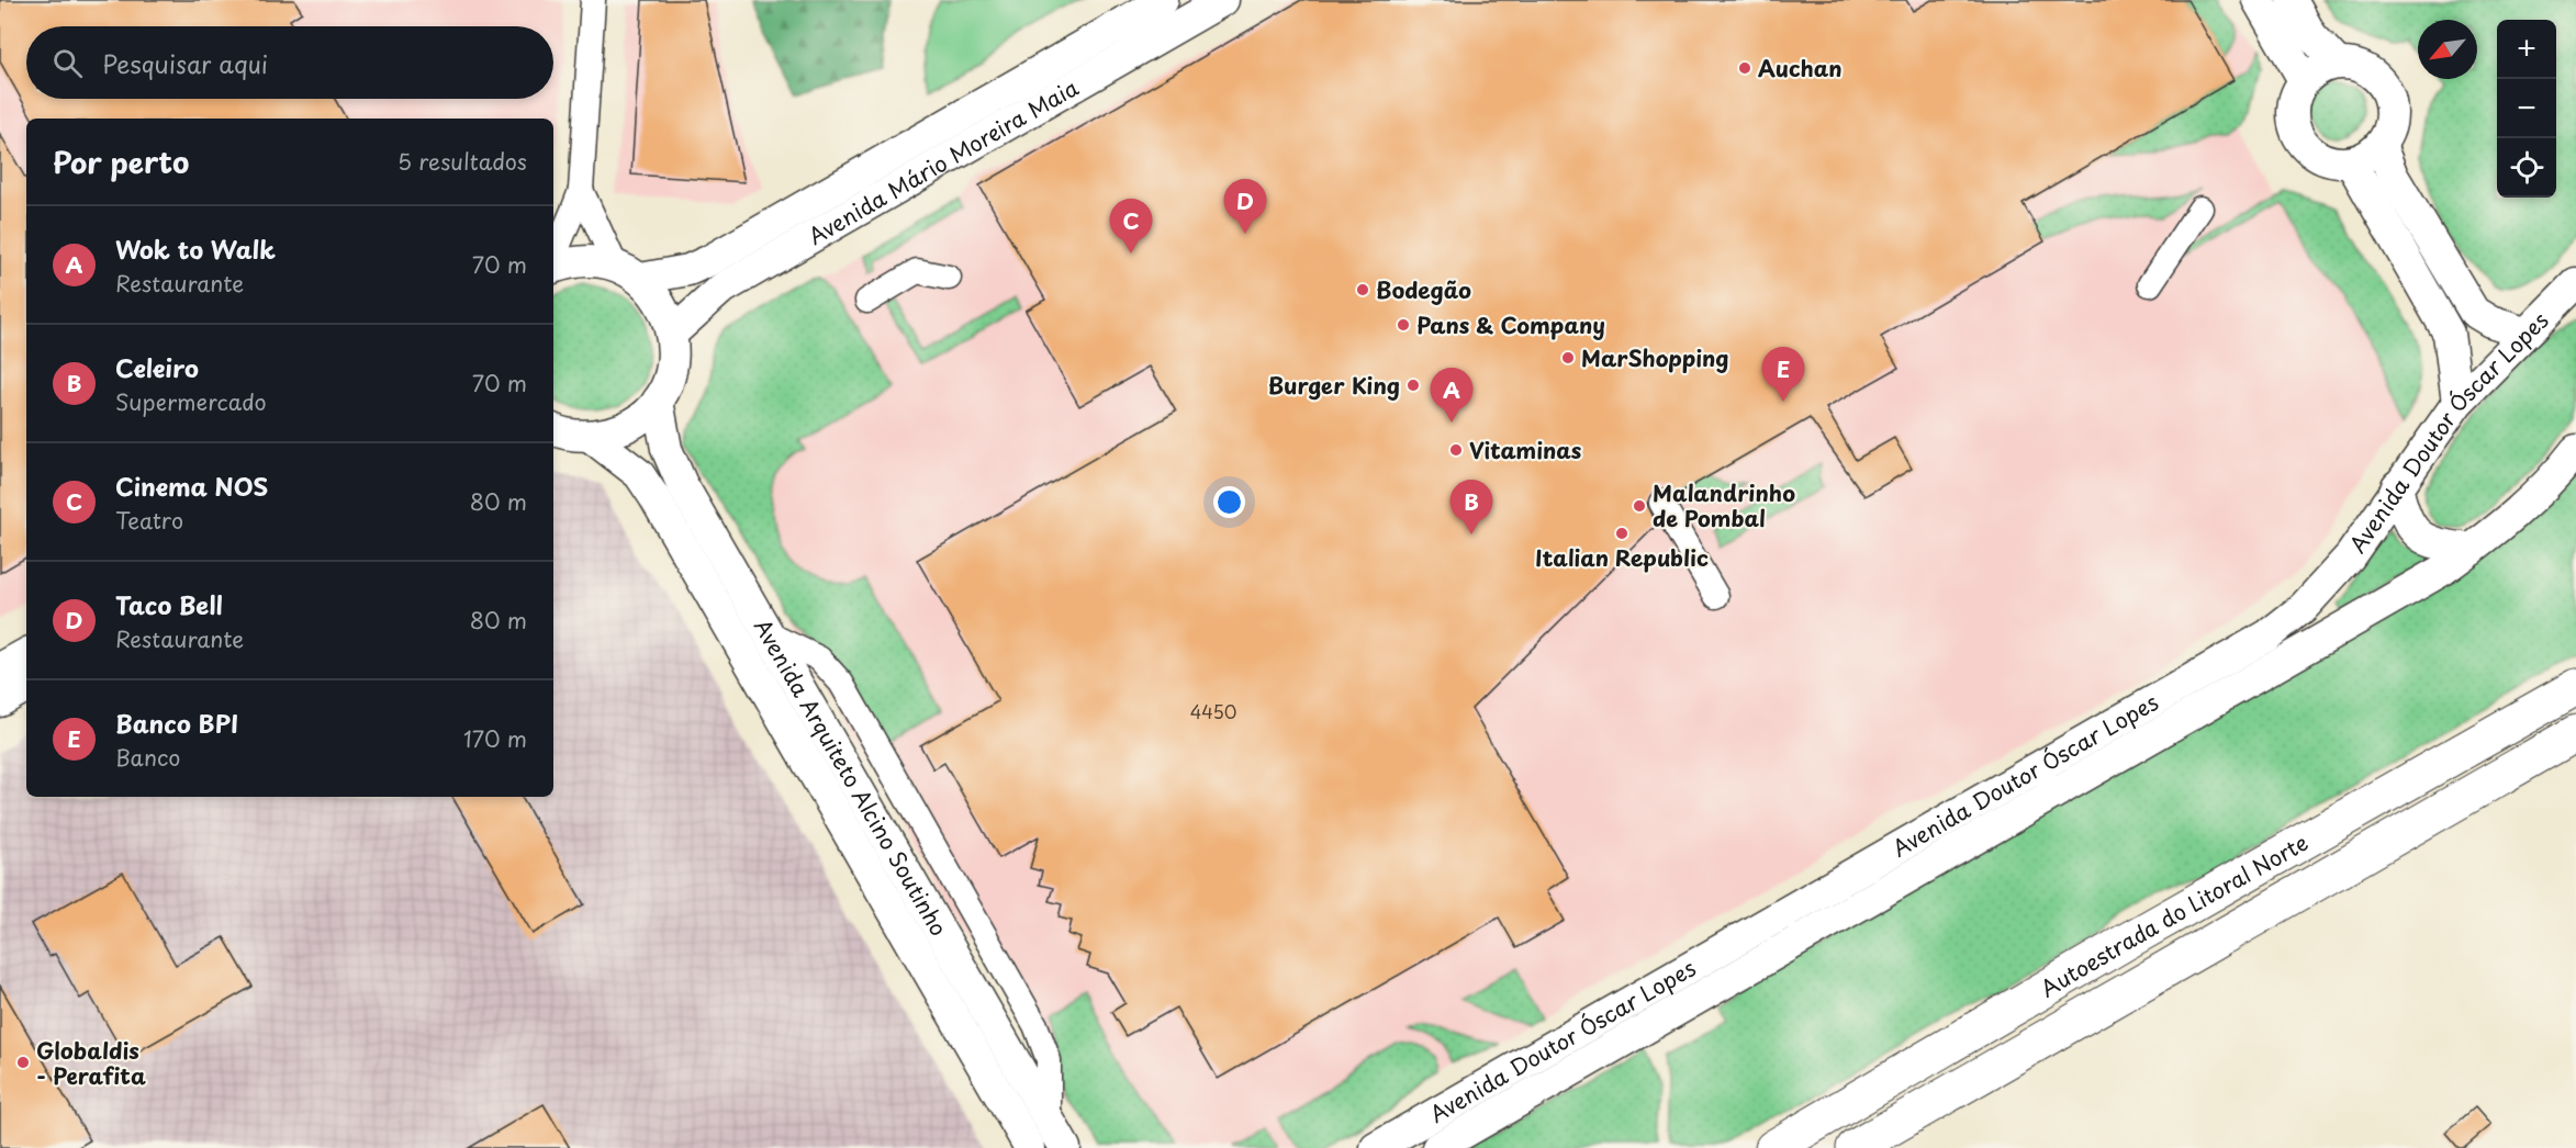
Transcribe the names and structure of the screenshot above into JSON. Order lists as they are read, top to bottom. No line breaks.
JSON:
{"streets":{"highway":["Autoestrada do Litoral Norte"],"main road":["Avenida Mário Moreira Maia","Avenida Doutor Óscar Lopes","Avenida Arquiteto Alcino Soutinho"]},"places":["Auchan","Bodegão","Pans & Company","MarShopping","Burger King","Vitaminas","Malandrinho de Pombal","Italian Republic","Globaldis - Perafita"],"house_numbers":["4450"],"north":"bottom left","page":{"map_buttons":["+","−"],"search":"Pesquisar aqui","heading":["Por perto","5 resultados"],"pins":["D","C","E","A","B"],"list":[{"mark":"A","name":"Wok to Walk","note":"Restaurante","value":"70 m"},{"mark":"B","name":"Celeiro","note":"Supermercado","value":"70 m"},{"mark":"C","name":"Cinema NOS","note":"Teatro","value":"80 m"},{"mark":"D","name":"Taco Bell","note":"Restaurante","value":"80 m"},{"mark":"E","name":"Banco BPI","note":"Banco","value":"170 m"}]}}
